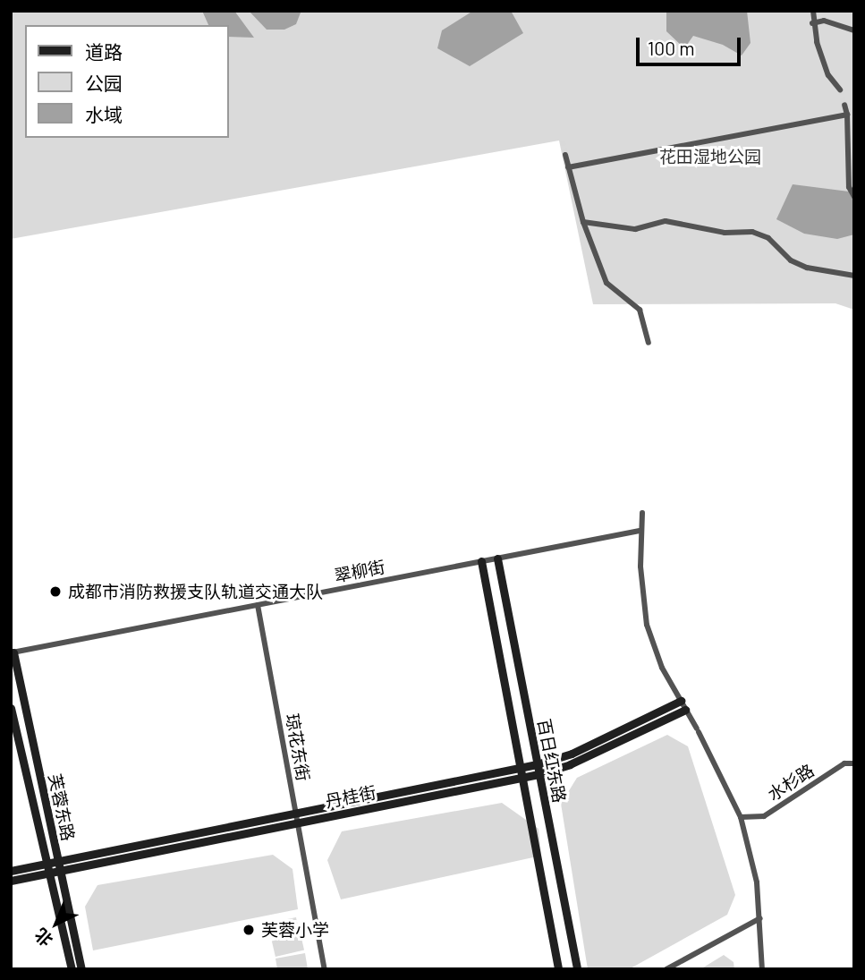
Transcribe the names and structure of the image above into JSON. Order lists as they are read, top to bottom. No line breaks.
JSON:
{"streets":{"street":["翠柳街","琼花东街","百日红东路","水杉路","丹桂街","芙蓉东路"]},"crossings":[["翠柳街","琼花东街"],["翠柳街","百日红东路"],["翠柳街","芙蓉东路"],["琼花东街","丹桂街"],["百日红东路","丹桂街"],["丹桂街","芙蓉东路"]],"parks":["花田湿地公园"],"places":["成都市消防救援支队轨道交通大队","芙蓉小学"],"legend":["道路","公园","水域"],"scale_bar":"100 m","north":"bottom left"}
